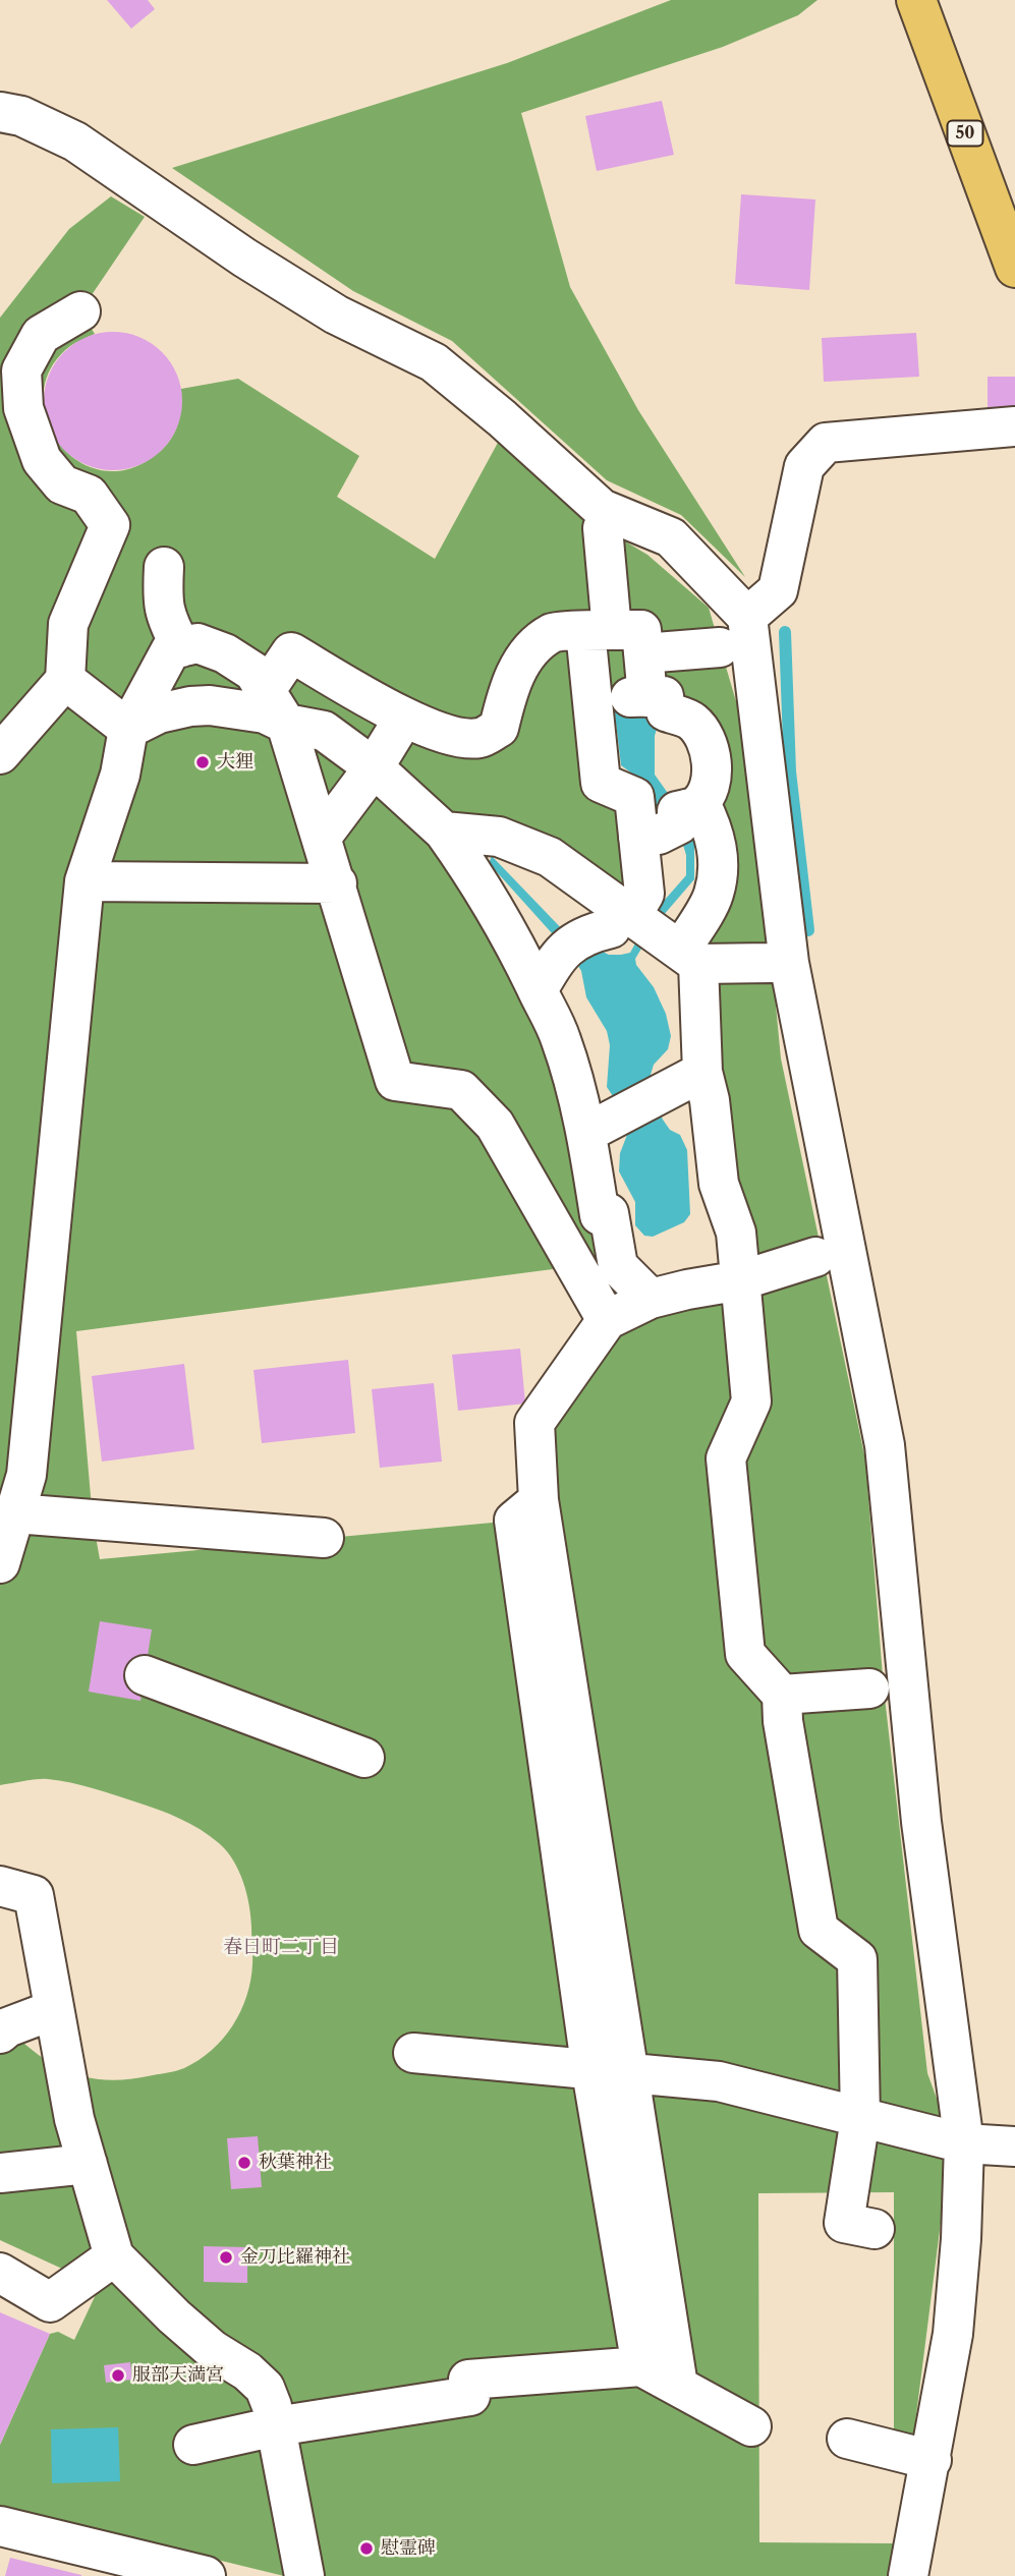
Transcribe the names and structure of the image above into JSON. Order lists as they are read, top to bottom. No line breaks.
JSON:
{"streets":{"main road":["50"]},"districts":["春日町二丁目"],"places":["大狸","秋葉神社","金刀比羅神社","服部天満宮","慰霊碑"]}
